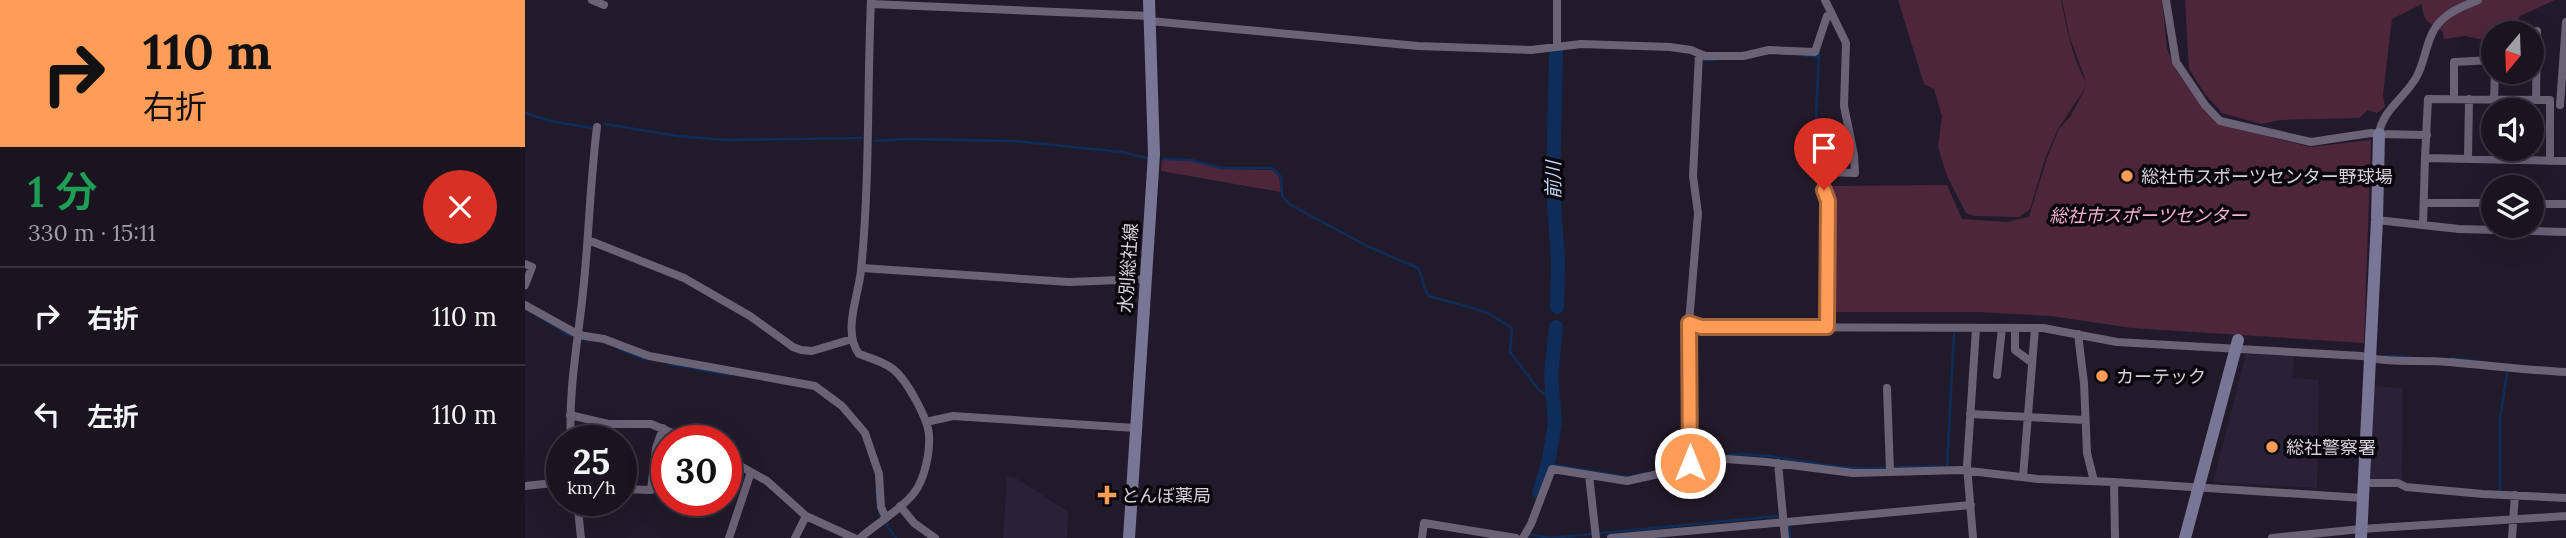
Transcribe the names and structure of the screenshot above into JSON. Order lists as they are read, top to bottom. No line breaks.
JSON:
{"streets":{"main road":["水別総社線"]},"water":["前川"],"parks":["総社市スポーツセンター"],"places":{"other":["総社市スポーツセンター野球場","カーテック","総社警察署"],"health":["とんぼ薬局"]},"north":"bottom","page":{"turn":["110 m","右折"],"heading":["1 分","330 m · 15:11"],"list":[{"name":"右折","value":"110 m"},{"name":"左折","value":"110 m"}],"speed":"25 km/h","limit":"30"}}
